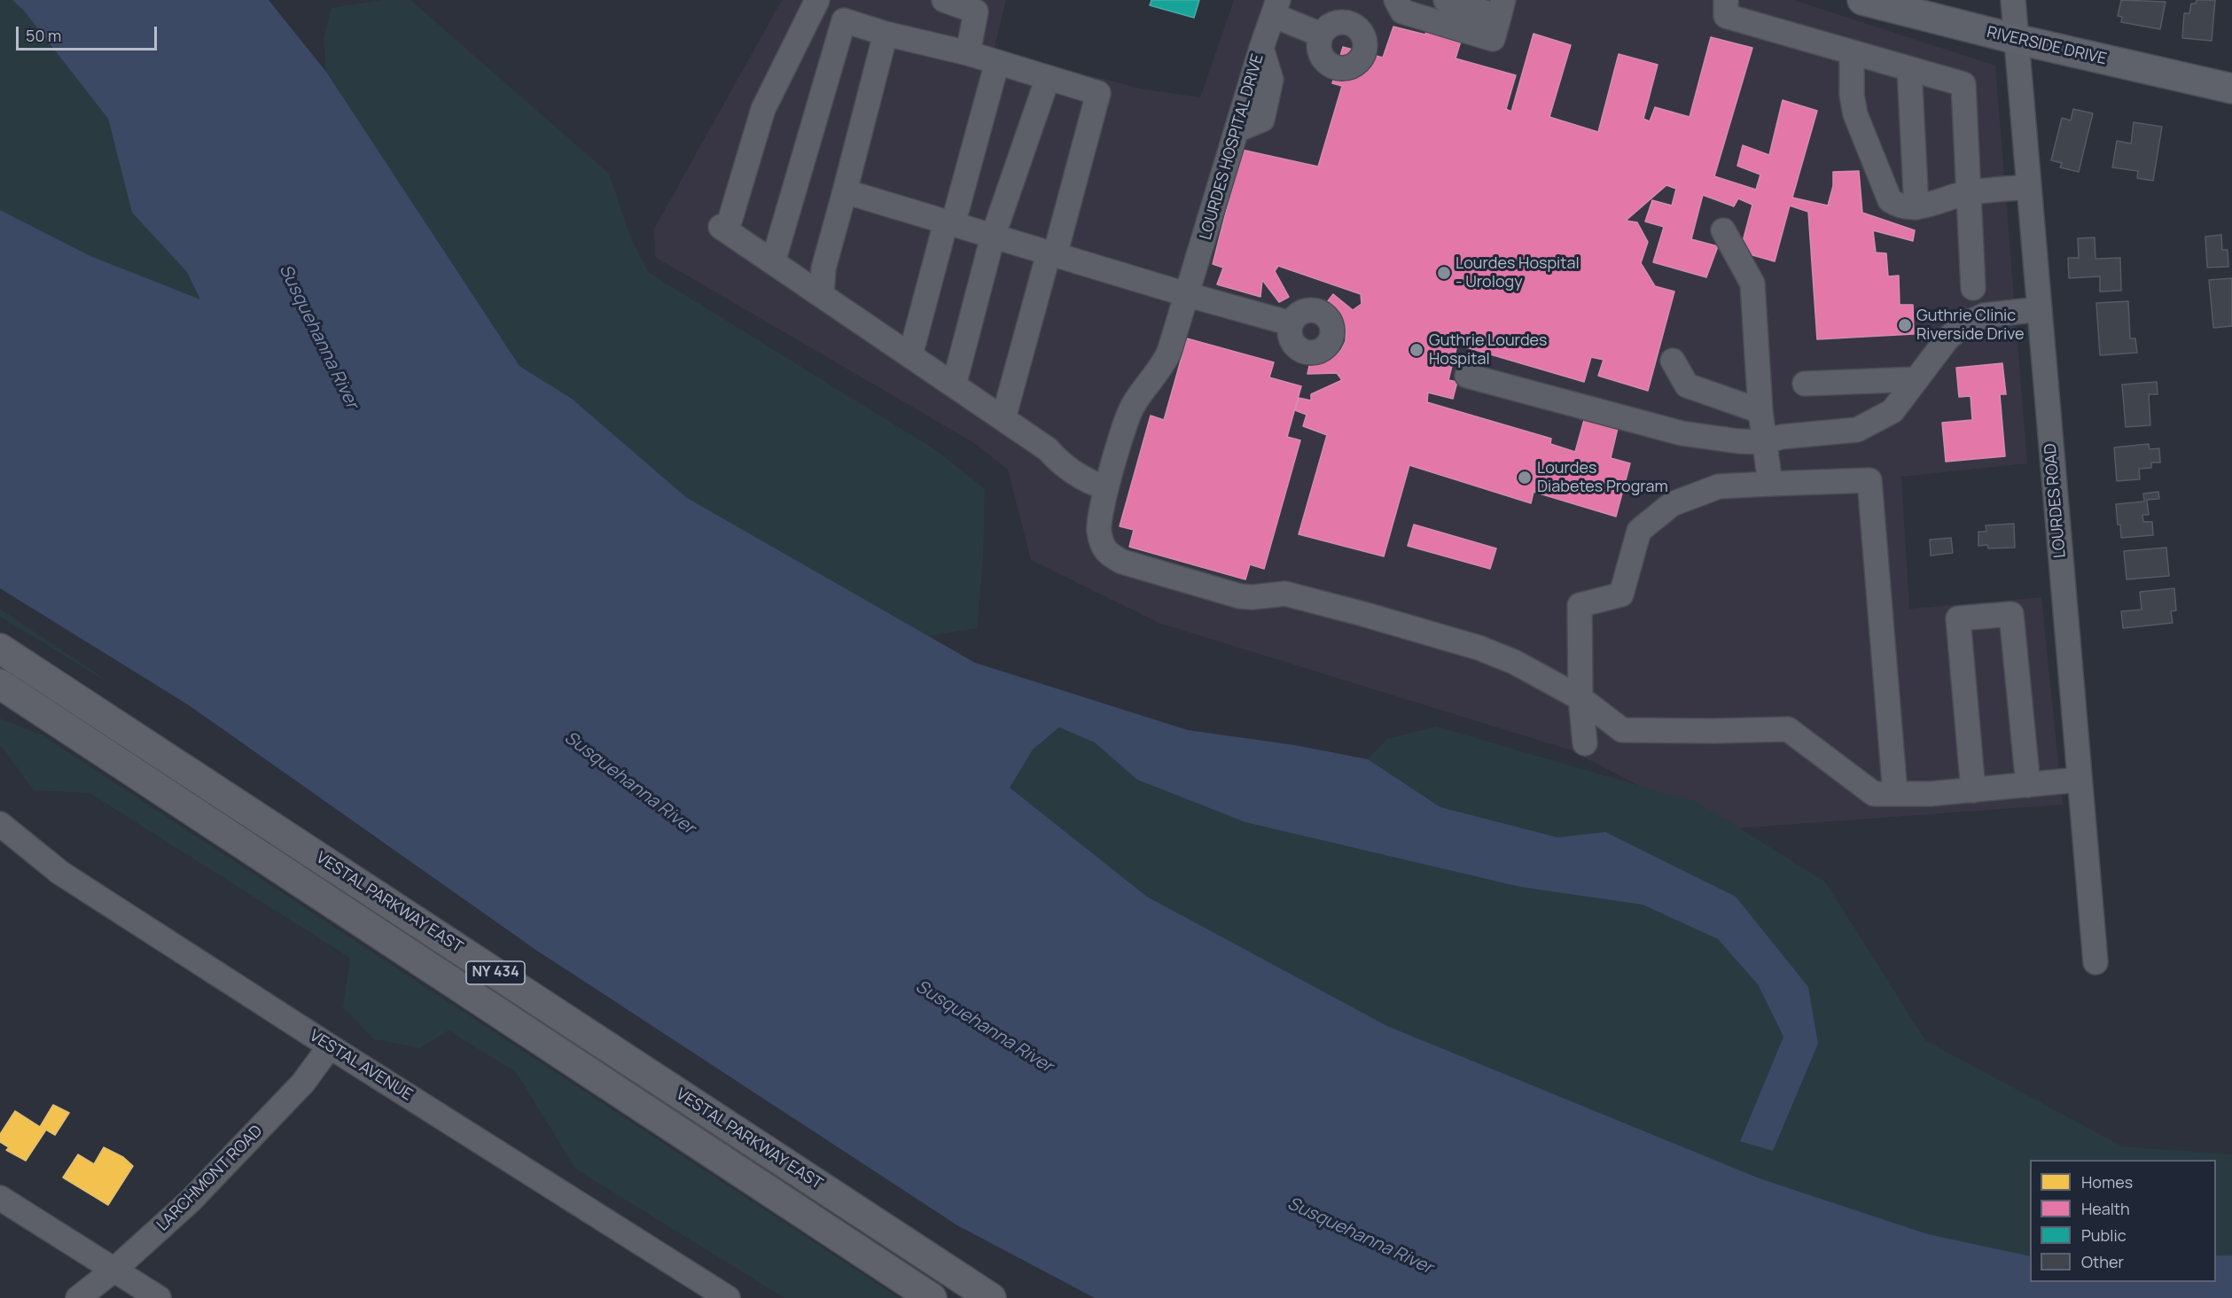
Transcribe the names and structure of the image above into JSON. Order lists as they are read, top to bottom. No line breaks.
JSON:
{"streets":{"main road":["RIVERSIDE DRIVE","VESTAL PARKWAY EAST","NY 434"],"street":["LOURDES HOSPITAL DRIVE","LOURDES ROAD","VESTAL AVENUE","LARCHMONT ROAD"]},"crossings":[["RIVERSIDE DRIVE","LOURDES ROAD"],["VESTAL AVENUE","LARCHMONT ROAD"]],"water":["Susquehanna River"],"places":["Lourdes Hospital - Urology","Guthrie Clinic Riverside Drive","Guthrie Lourdes Hospital","Lourdes Diabetes Program"],"legend":["Homes","Health","Public","Other"],"scale_bar":"50 m"}
